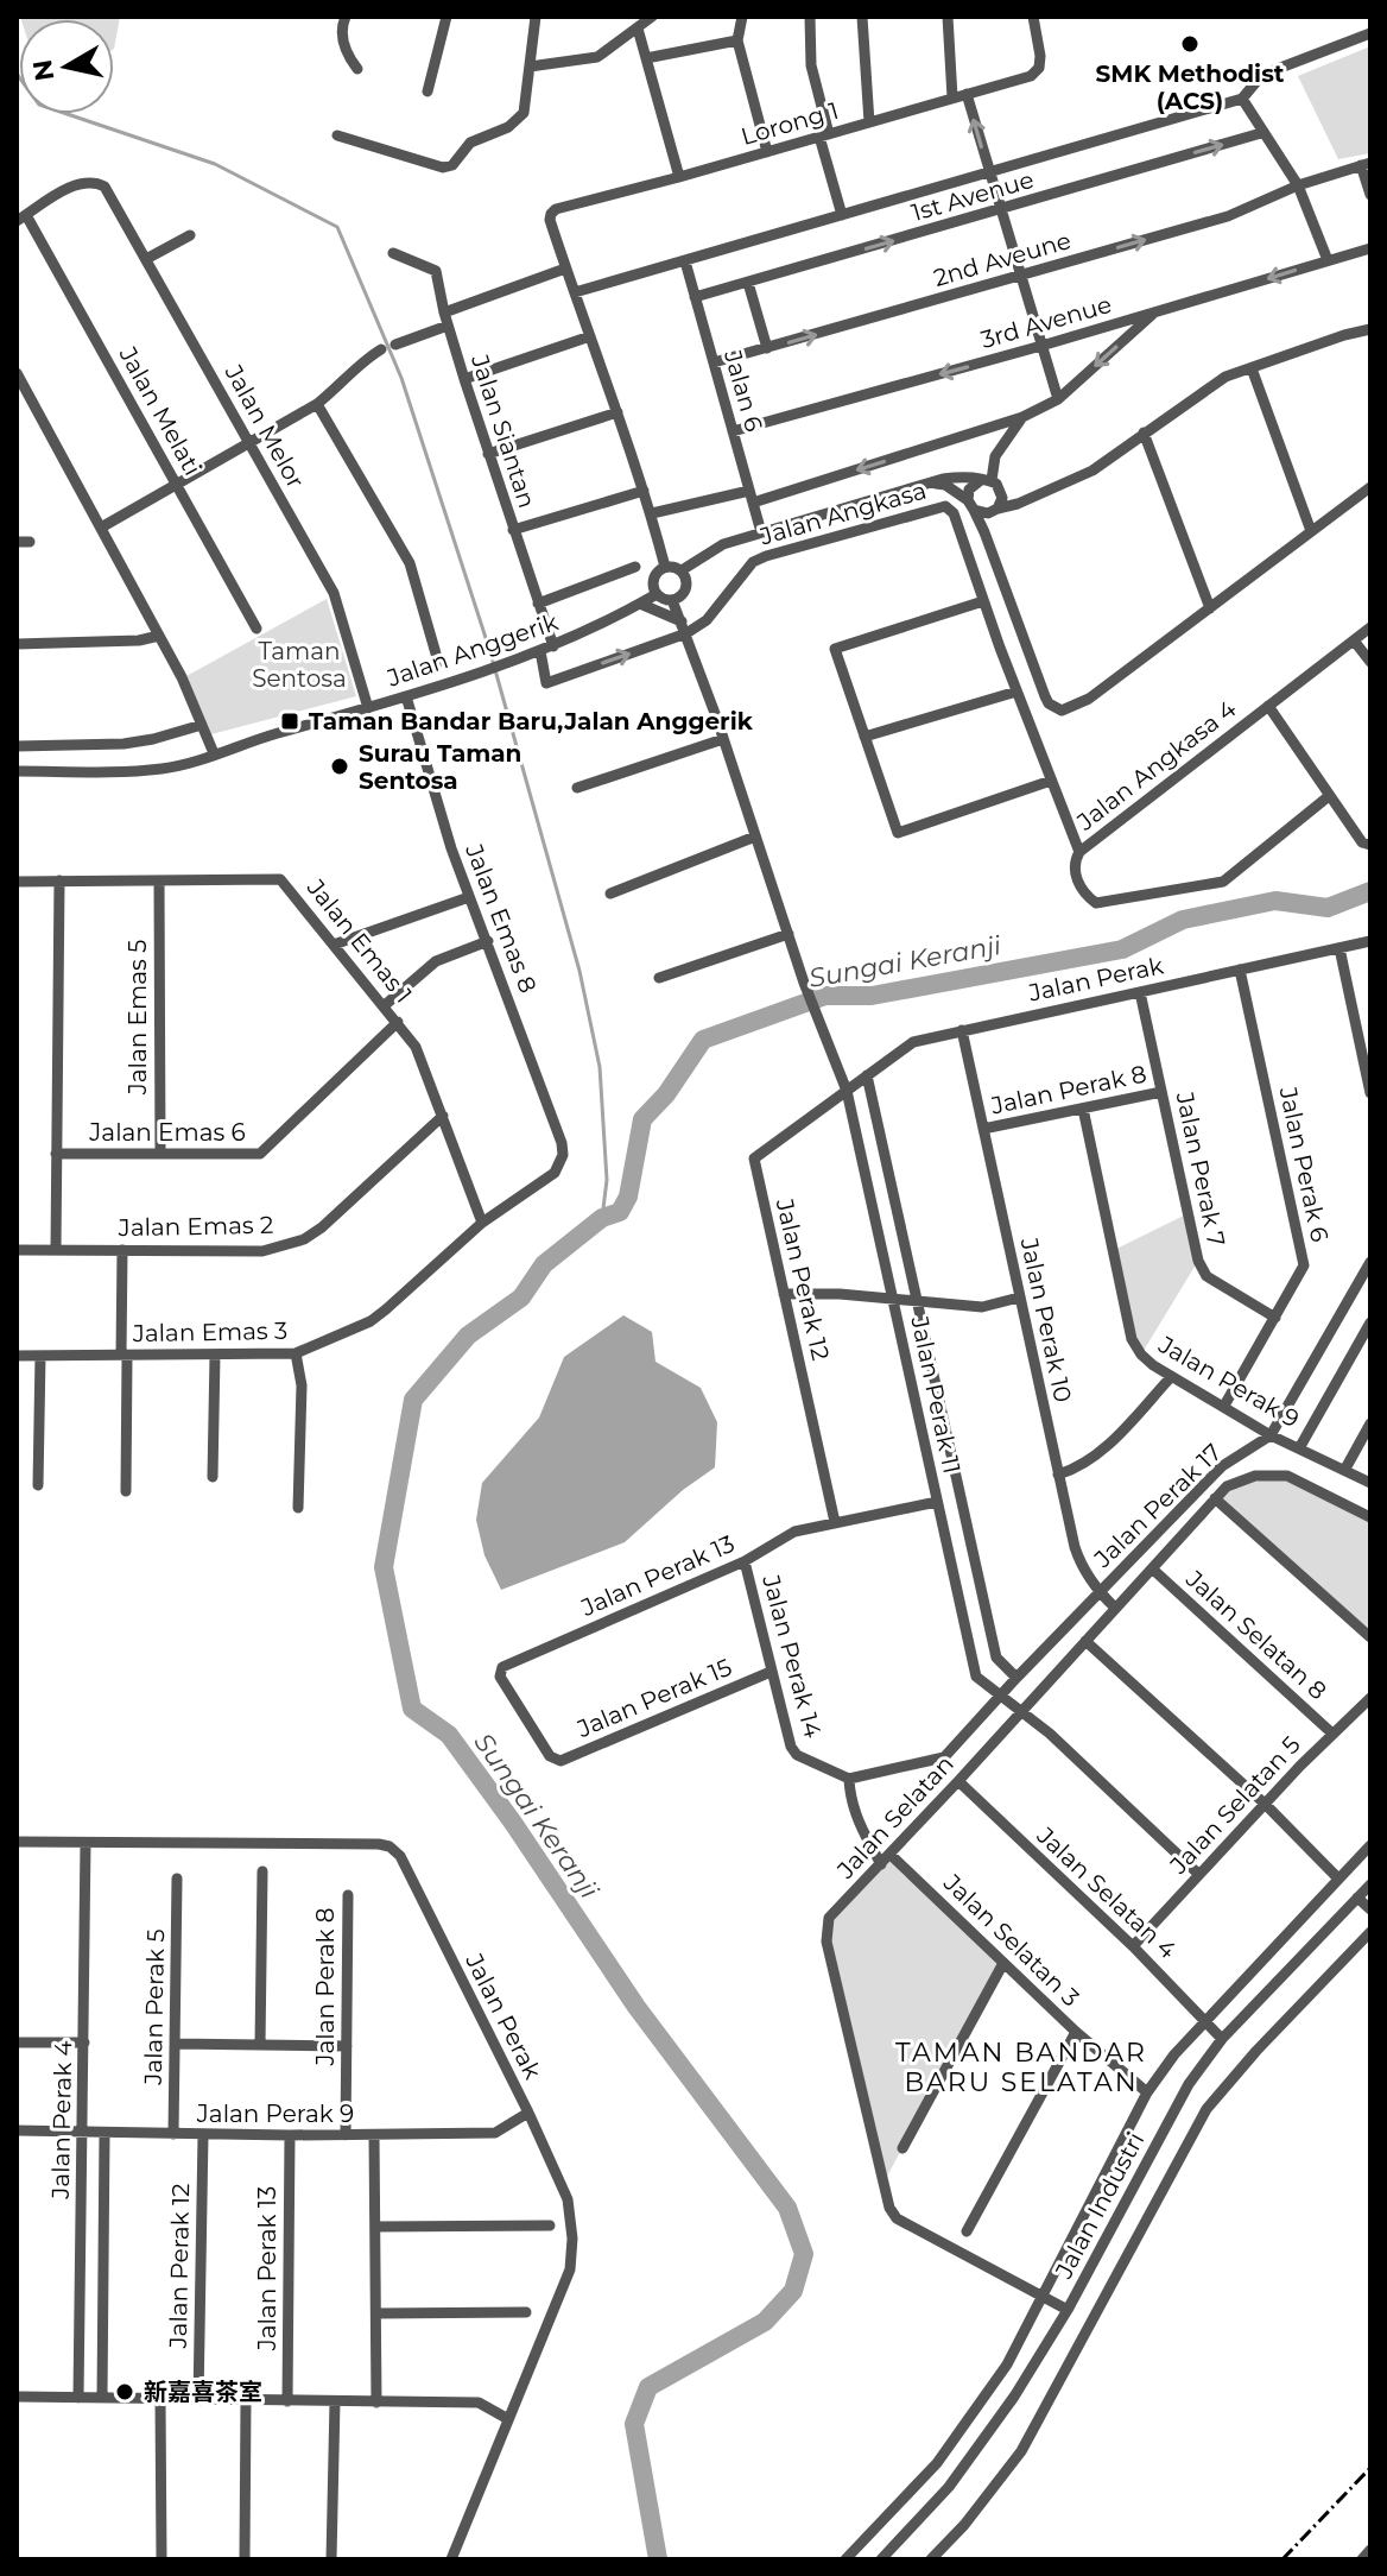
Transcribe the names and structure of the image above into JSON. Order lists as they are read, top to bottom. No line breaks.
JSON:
{"streets":{"street":["Lorong 1","1st Avenue","2nd Aveune","3rd Avenue","Jalan 6","Jalan Melati","Jalan Melor","Jalan Siantan","Jalan Angkasa","Jalan Anggerik","Jalan Angkasa 4","Jalan Emas 8","Jalan Emas 1","Jalan Perak","Jalan Emas 5","Jalan Perak 8","Jalan Emas 6","Jalan Perak 6","Jalan Perak 7","Jalan Emas 2","Jalan Perak 12","Jalan Perak 10","Jalan Emas 3","Jalan Perak 9","Jalan Perak 11","Jalan Perak 17","Jalan Perak 13","Jalan Selatan 8","Jalan Perak 14","Jalan Perak 15","Jalan Selatan 5","Jalan Selatan","Jalan Selatan 4","Jalan Selatan 3","Jalan Perak 5","Jalan Perak 4","Jalan Industri"]},"crossings":[["1st Avenue","Jalan 6"],["2nd Aveune","Jalan 6"],["3rd Avenue","Jalan 6"],["Jalan Melati","Jalan Melor"],["Jalan Melor","Jalan Anggerik"],["Jalan Siantan","Jalan Anggerik"],["Jalan Angkasa","Jalan Perak 11"],["Jalan Anggerik","Jalan Emas 8"],["Jalan Anggerik","Jalan Perak 11"],["Jalan Emas 8","Jalan Emas 3"],["Jalan Emas 1","Jalan Emas 5"],["Jalan Emas 1","Jalan Emas 6"],["Jalan Emas 1","Jalan Emas 2"],["Jalan Emas 1","Jalan Emas 3"],["Jalan Perak","Jalan Perak 6"],["Jalan Perak","Jalan Perak 7"],["Jalan Perak","Jalan Perak 12"],["Jalan Perak","Jalan Perak 10"],["Jalan Perak","Jalan Perak 9"],["Jalan Perak","Jalan Perak 11"],["Jalan Perak","Jalan Perak 4"],["Jalan Emas 5","Jalan Emas 6"],["Jalan Perak 8","Jalan Perak 7"],["Jalan Perak 8","Jalan Perak 10"],["Jalan Perak 8","Jalan Perak 9"],["Jalan Perak 6","Jalan Perak 7"],["Jalan Perak 6","Jalan Perak 9"],["Jalan Perak 12","Jalan Perak 9"],["Jalan Perak 12","Jalan Perak 11"],["Jalan Perak 12","Jalan Perak 13"],["Jalan Perak 10","Jalan Perak 17"],["Jalan Perak 10","Jalan Selatan"],["Jalan Perak 9","Jalan Perak 17"],["Jalan Perak 9","Jalan Perak 13"],["Jalan Perak 9","Jalan Perak 5"],["Jalan Perak 9","Jalan Perak 4"],["Jalan Perak 11","Jalan Perak 17"],["Jalan Perak 11","Jalan Perak 13"],["Jalan Perak 11","Jalan Selatan 5"],["Jalan Perak 11","Jalan Selatan"],["Jalan Perak 13","Jalan Perak 14"],["Jalan Perak 13","Jalan Perak 15"],["Jalan Selatan 8","Jalan Selatan 5"],["Jalan Selatan 8","Jalan Selatan"],["Jalan Perak 14","Jalan Perak 15"],["Jalan Selatan 5","Jalan Selatan 4"],["Jalan Selatan","Jalan Selatan 4"],["Jalan Selatan","Jalan Selatan 3"],["Jalan Selatan","Jalan Industri"],["Jalan Selatan 4","Jalan Industri"]],"one_way":["2nd Aveune"],"districts":["TAMAN BANDAR BARU SELATAN"],"water":["Sungai Keranji"],"parks":["Taman Sentosa"],"places":{"other":["SMK Methodist (ACS)","Surau Taman Sentosa","新嘉喜茶室"],"transit":["Taman Bandar Baru,Jalan Anggerik"]},"north":"left"}
